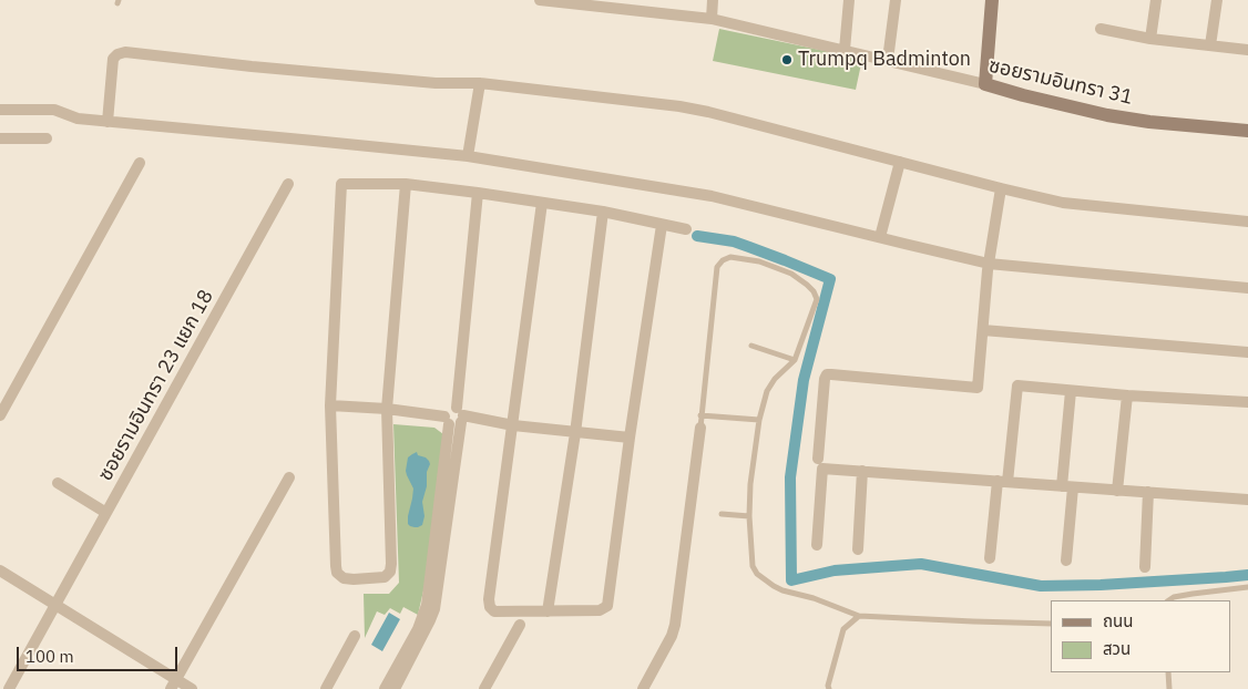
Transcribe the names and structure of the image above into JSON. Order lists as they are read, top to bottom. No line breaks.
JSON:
{"streets":{"street":["ซอยรามอินทรา 31","ซอยรามอินทรา 23 แยก 18"]},"places":["Trumpq Badminton"],"legend":["ถนน","สวน"],"scale_bar":"100 m"}
